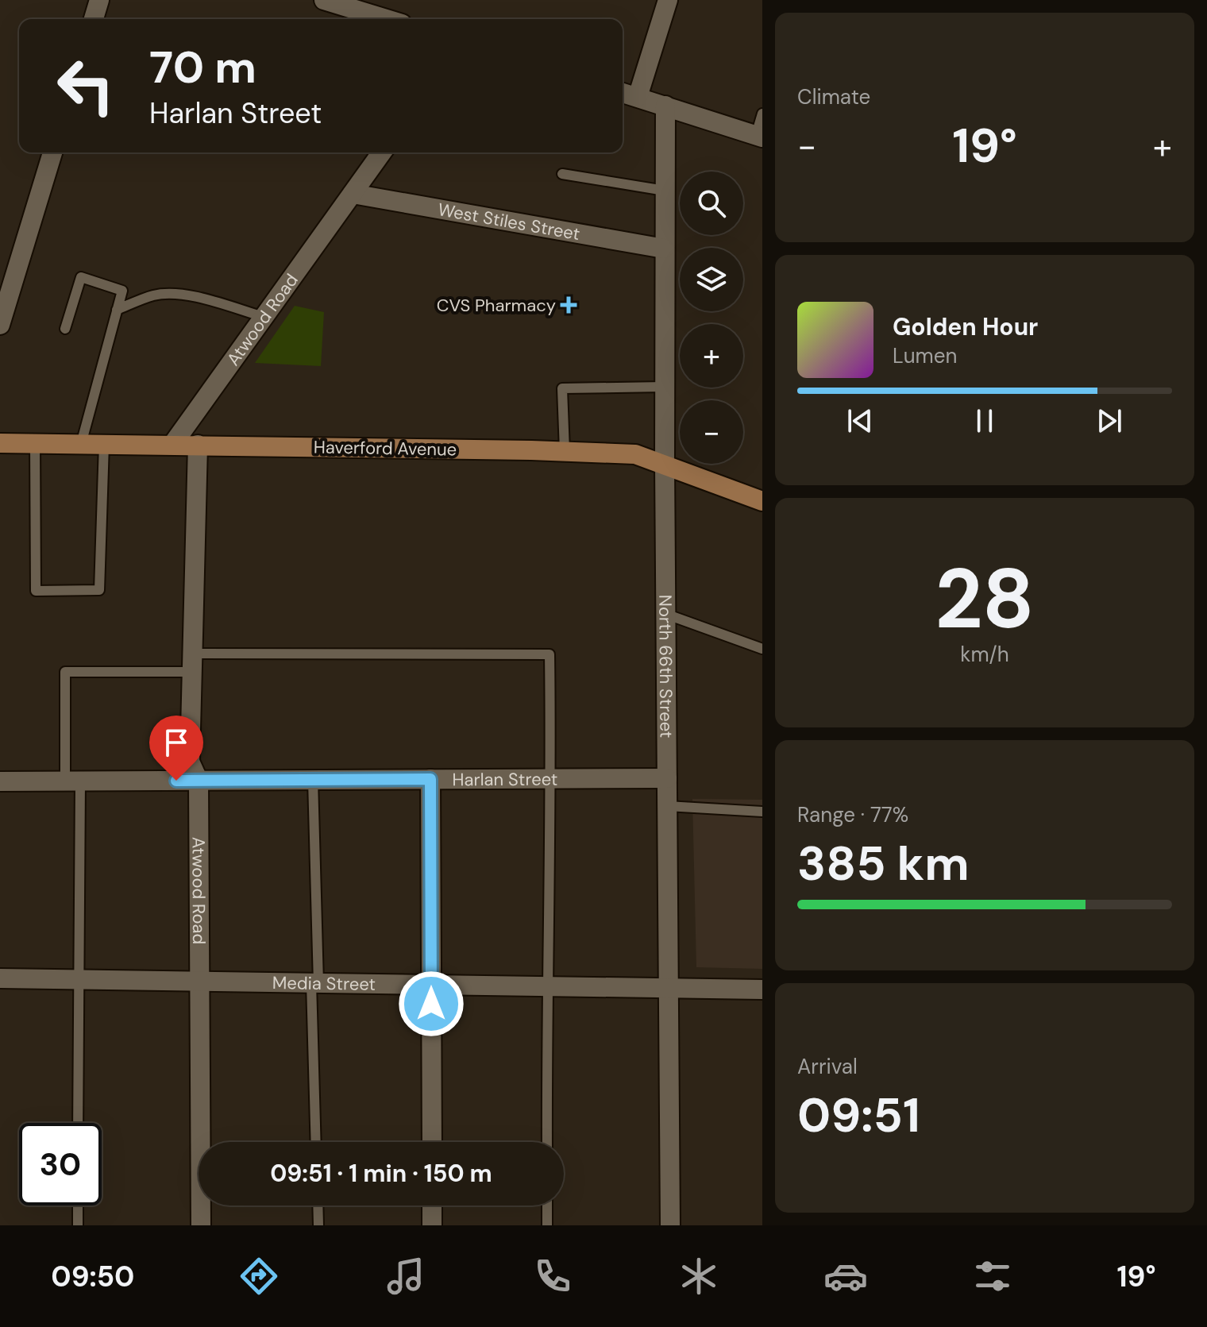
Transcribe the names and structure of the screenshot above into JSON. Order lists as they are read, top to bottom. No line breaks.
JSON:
{"streets":{"main road":["Haverford Avenue"],"street":["West Stiles Street","Atwood Road","North 66th Street","Harlan Street","Media Street"]},"crossings":[["West Stiles Street","Atwood Road"],["West Stiles Street","North 66th Street"],["Atwood Road","Haverford Avenue"],["Atwood Road","Harlan Street"],["Atwood Road","Media Street"],["Haverford Avenue","North 66th Street"],["North 66th Street","Harlan Street"],["North 66th Street","Media Street"]],"places":{"health":["CVS Pharmacy"]},"page":{"tile":["Climate",["28","km/h"],["Range · 77%","385 km"],["Arrival","09:51"]],"turn":["70 m","Harlan Street"],"heat":["−","19°","+"],"map_buttons":["+","−"],"song":["Golden Hour","Lumen"],"limit":"30","trip":"09:51 · 1 min · 150 m","tabs":["09:50","19°"]}}
